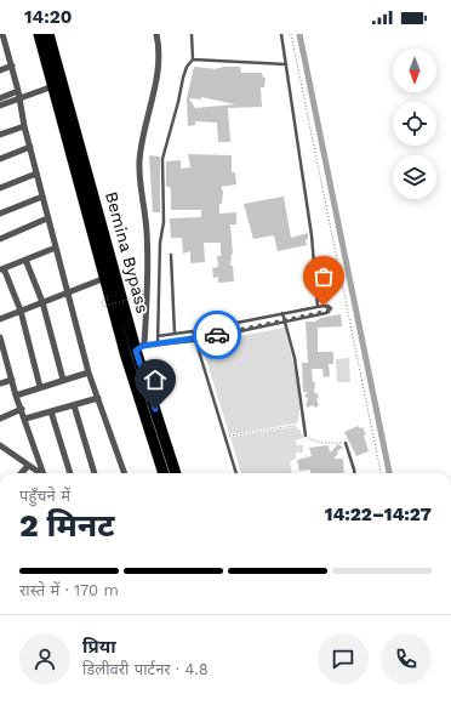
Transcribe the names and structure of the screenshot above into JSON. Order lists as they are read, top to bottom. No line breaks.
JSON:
{"streets":{"highway":["Bemina Bypass"]},"north":"bottom","page":{"status":"14:20","heading":["2 मिनट","पहुँचने में","14:22–14:27"],"panel":["प्रिया","डिलीवरी पार्टनर · 4.8"],"bar":"रास्ते में · 170 m"}}
